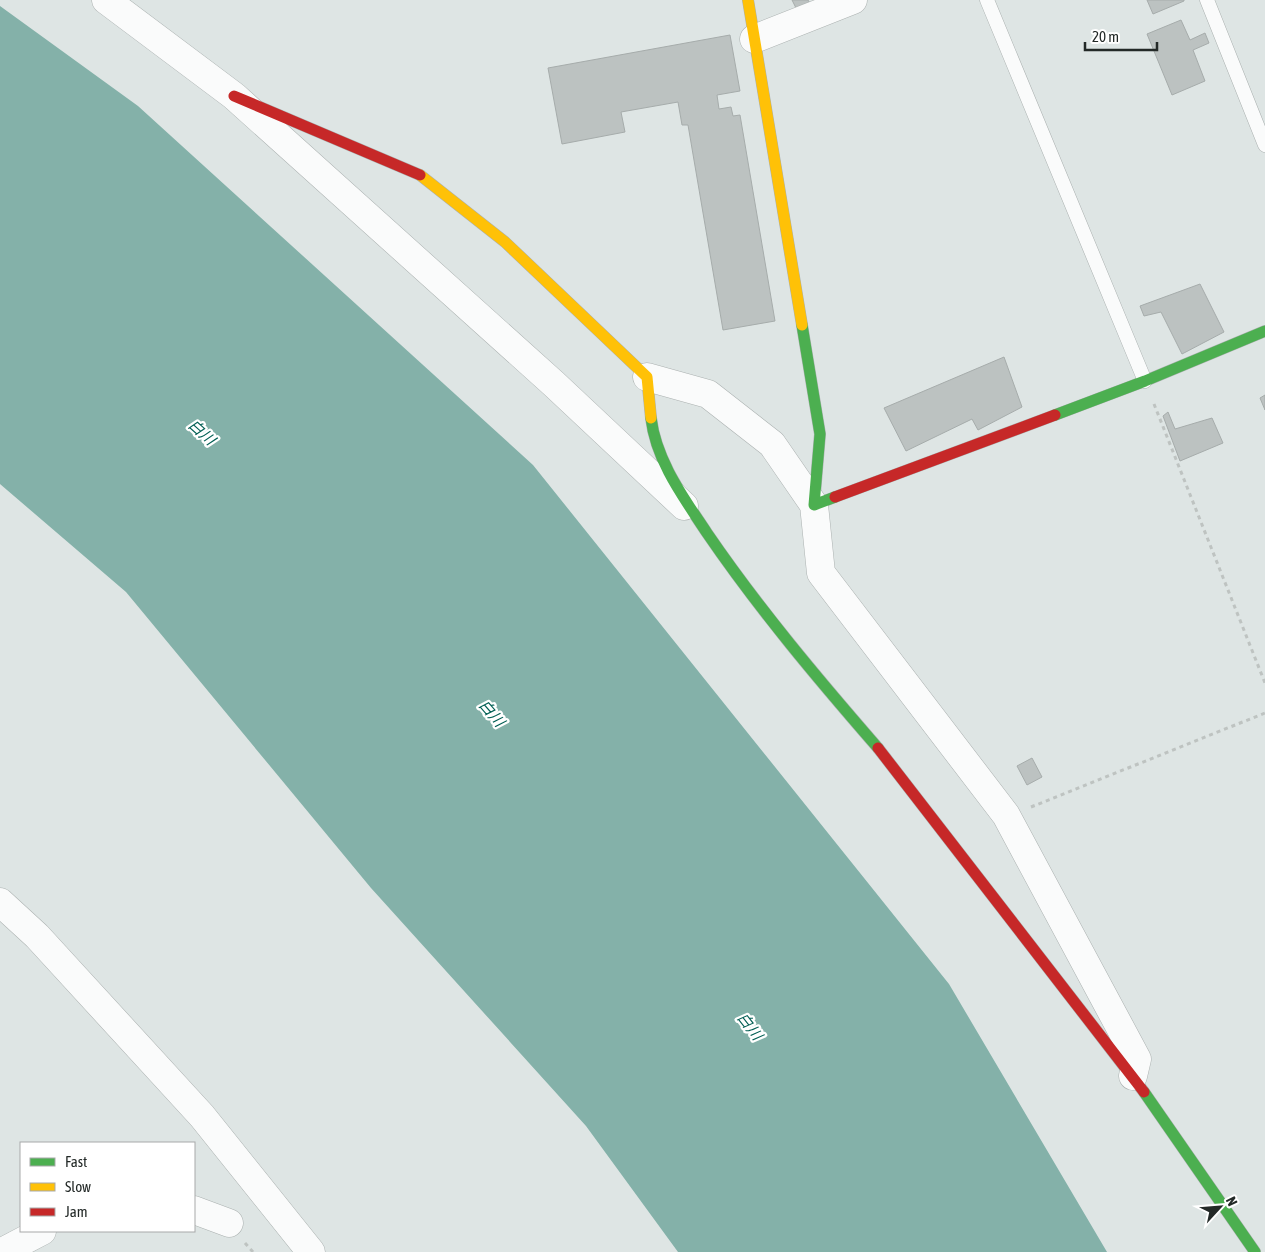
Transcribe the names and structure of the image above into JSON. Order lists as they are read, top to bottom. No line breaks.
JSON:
{"water":["白川"],"legend":["Fast","Slow","Jam"],"scale_bar":"20 m","north":"top right"}
